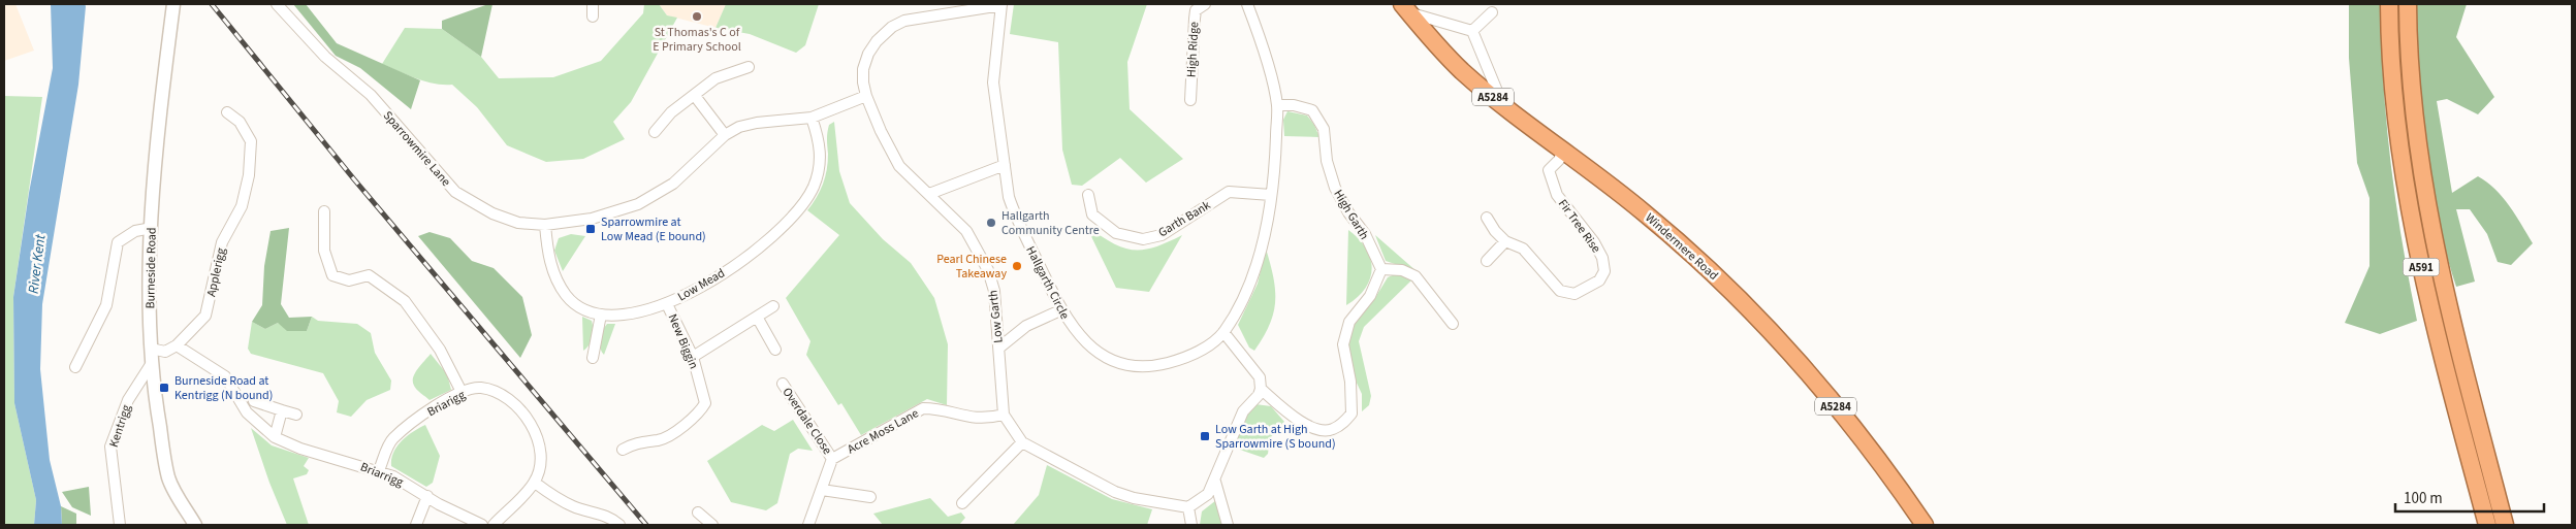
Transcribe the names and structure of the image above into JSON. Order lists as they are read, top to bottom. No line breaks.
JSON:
{"streets":{"highway":["A5284","Windermere Road","A591"],"street":["High Ridge","Sparrowmire Lane","High Garth","Garth Bank","Fir Tree Rise","Burneside Road","Applerigg","Hallgarth Circle","Low Mead","Low Garth","New Biggin","Briarigg","Overdale Close","Kentrigg","Acre Moss Lane","Briarrigg"]},"crossings":[["Sparrowmire Lane","Low Mead"],["Sparrowmire Lane","Low Garth"],["High Garth","Hallgarth Circle"],["Garth Bank","Hallgarth Circle"],["Fir Tree Rise","Windermere Road"],["Burneside Road","Kentrigg"],["Applerigg","Briarrigg"],["Hallgarth Circle","Low Garth"],["Low Mead","New Biggin"],["Low Garth","Acre Moss Lane"],["Briarigg","Briarrigg"],["Overdale Close","Acre Moss Lane"]],"water":["River Kent"],"places":{"other":["St Thomas's C of E Primary School","Hallgarth Community Centre","Pearl Chinese Takeaway"],"transit":["Sparrowmire at Low Mead (E bound)","Burneside Road at Kentrigg (N bound)","Low Garth at High Sparrowmire (S bound)"]},"scale_bar":"100 m"}
